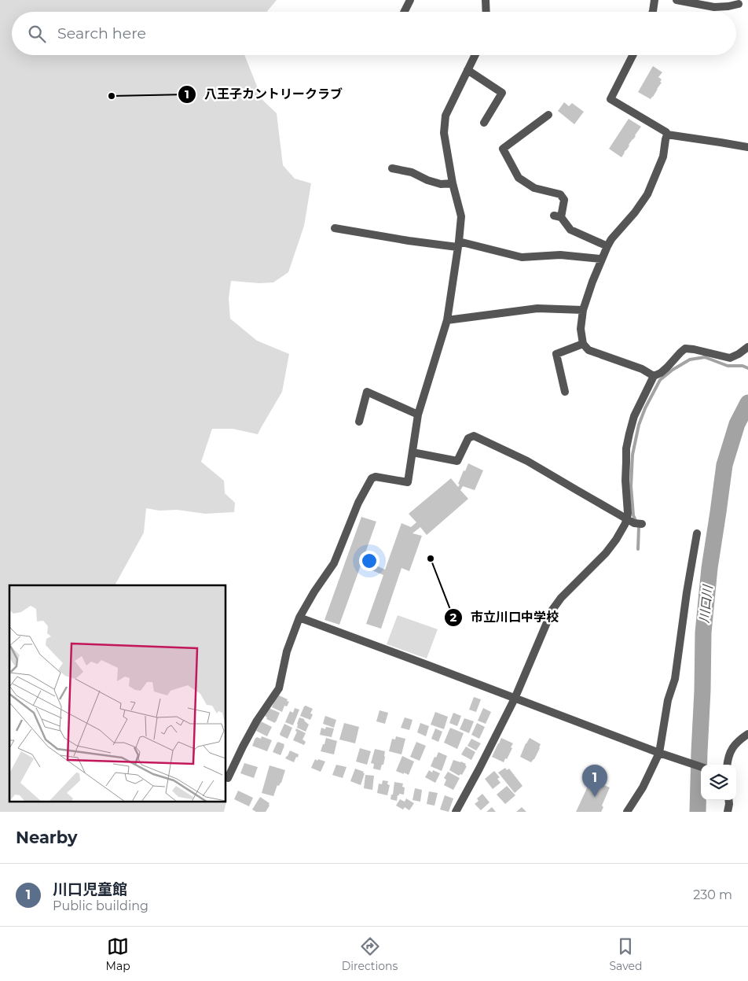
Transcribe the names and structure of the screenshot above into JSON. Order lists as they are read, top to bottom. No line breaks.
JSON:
{"water":["川口川"],"places":["八王子カントリークラブ","市立川口中学校"],"page":{"search":"Search here","pins":"1","heading":"Nearby","list":[{"mark":"1","name":"川口児童館","note":"Public building","value":"230 m"}],"nav":["Map","Directions","Saved"]}}
